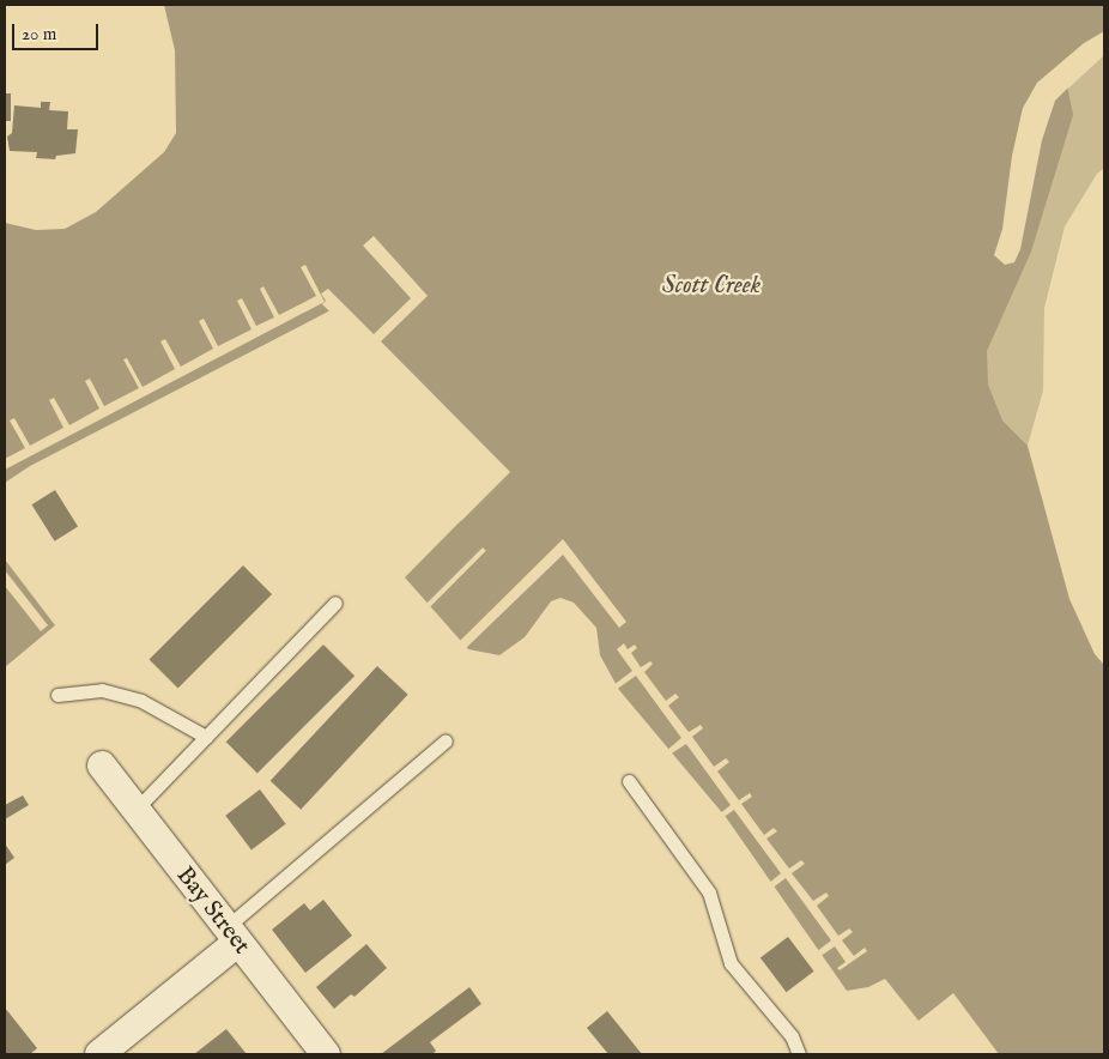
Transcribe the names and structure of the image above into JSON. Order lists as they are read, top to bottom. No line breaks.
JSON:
{"streets":{"street":["Bay Street"]},"water":["Scott Creek"],"scale_bar":"20 m"}
